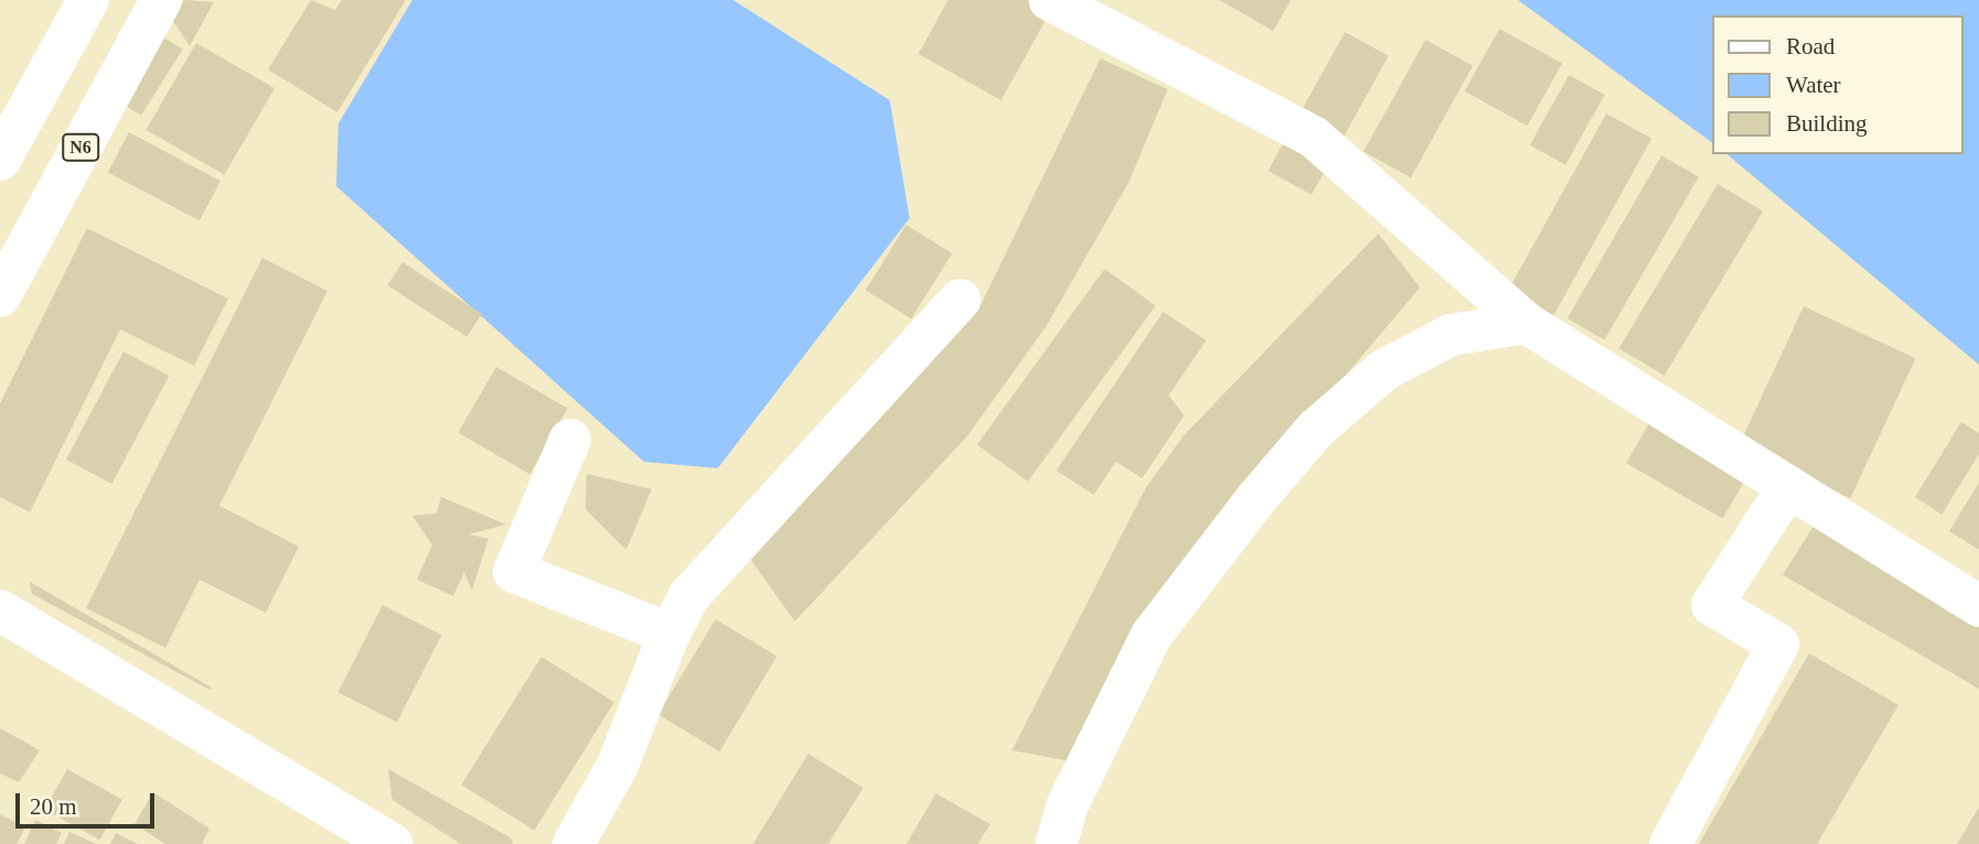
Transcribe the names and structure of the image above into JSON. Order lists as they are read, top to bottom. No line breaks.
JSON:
{"streets":{"main road":["N6"]},"legend":["Road","Water","Building"],"scale_bar":"20 m"}
